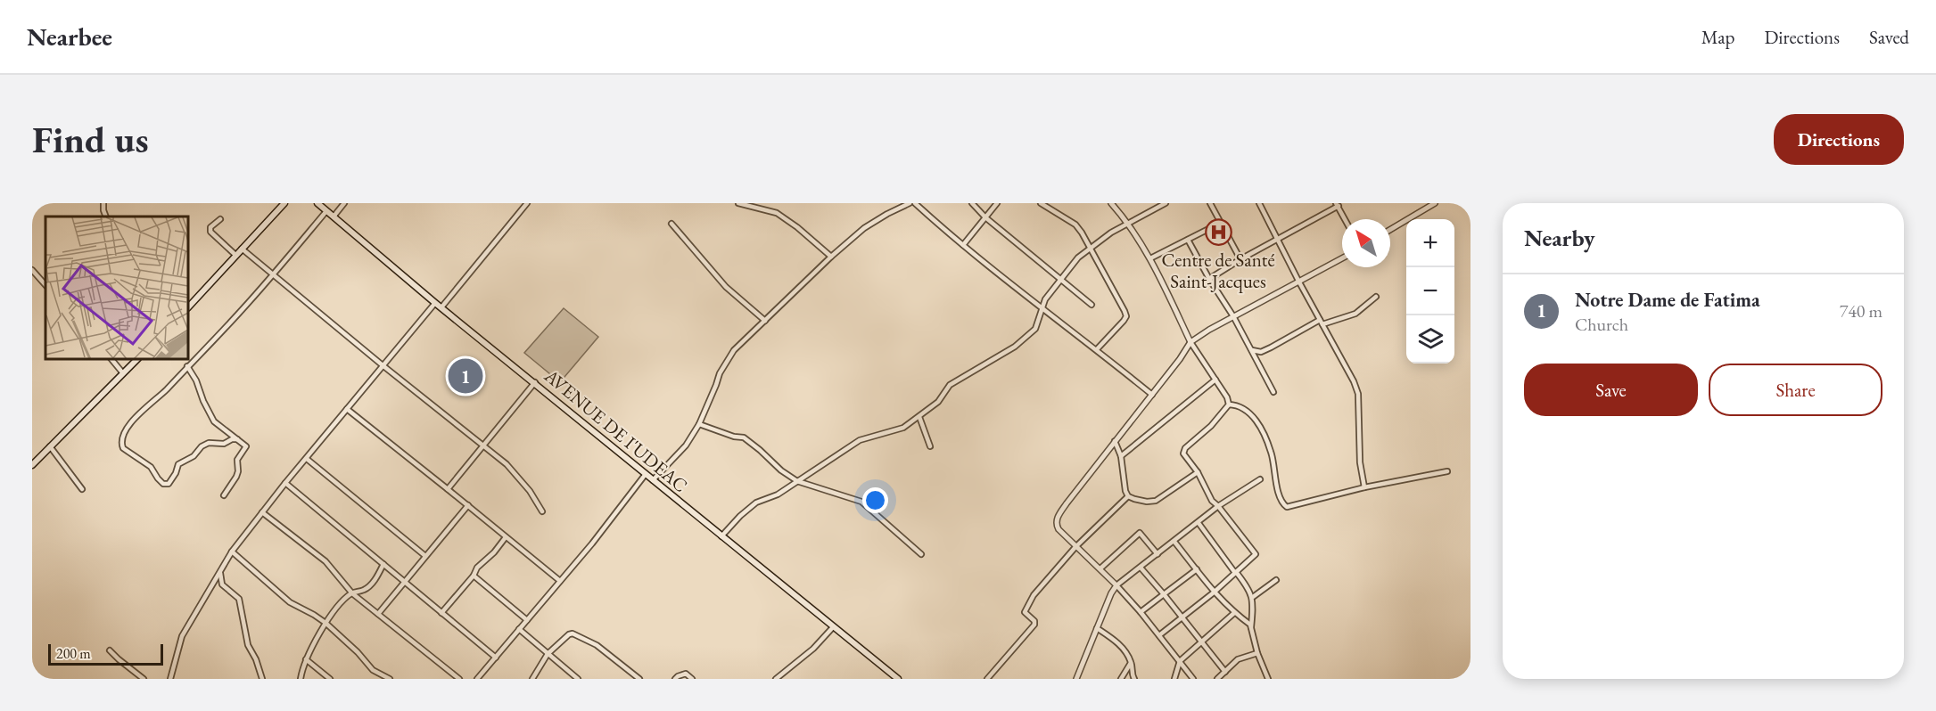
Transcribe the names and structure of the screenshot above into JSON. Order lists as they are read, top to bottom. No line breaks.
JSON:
{"streets":{"main road":["AVENUE DE I'UDEAC"]},"places":{"hospital":["Centre de Santé Saint-Jacques"]},"scale_bar":"200 m","north":"top left","page":{"header":"Nearbee","nav":["Map","Directions","Saved"],"buttons":["Directions",["Save","Share"]],"title":"Find us","heading":"Nearby","map_buttons":["+","−"],"list":[{"mark":"1","name":"Notre Dame de Fatima","note":"Church","value":"740 m"}],"pins":"1","scale":"200 m"}}
